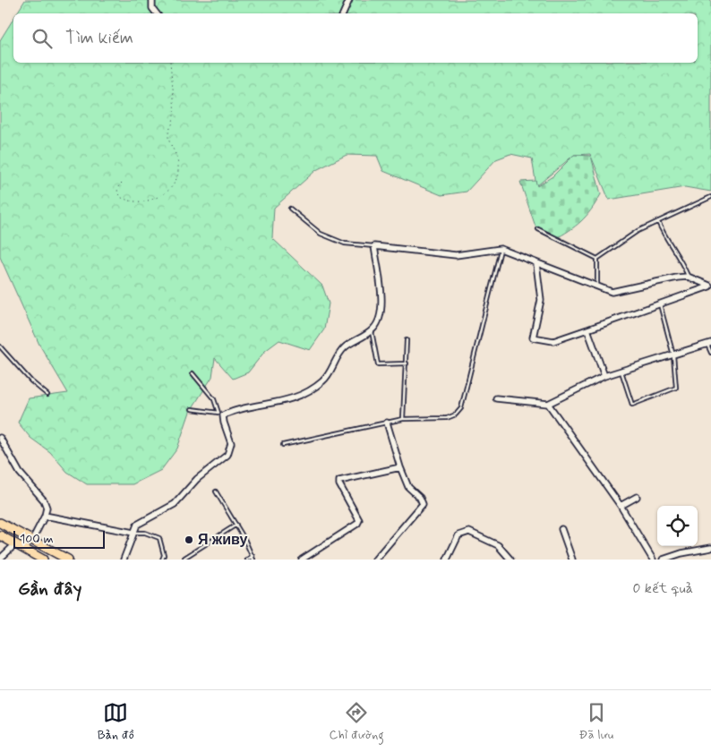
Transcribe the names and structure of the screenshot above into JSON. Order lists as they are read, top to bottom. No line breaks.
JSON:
{"places":["Я живу"],"scale_bar":"100 m","page":{"search":"Tìm kiếm","scale":"100 m","heading":["Gần đây","0 kết quả"],"nav":["Bản đồ","Chỉ đường","Đã lưu"]}}
